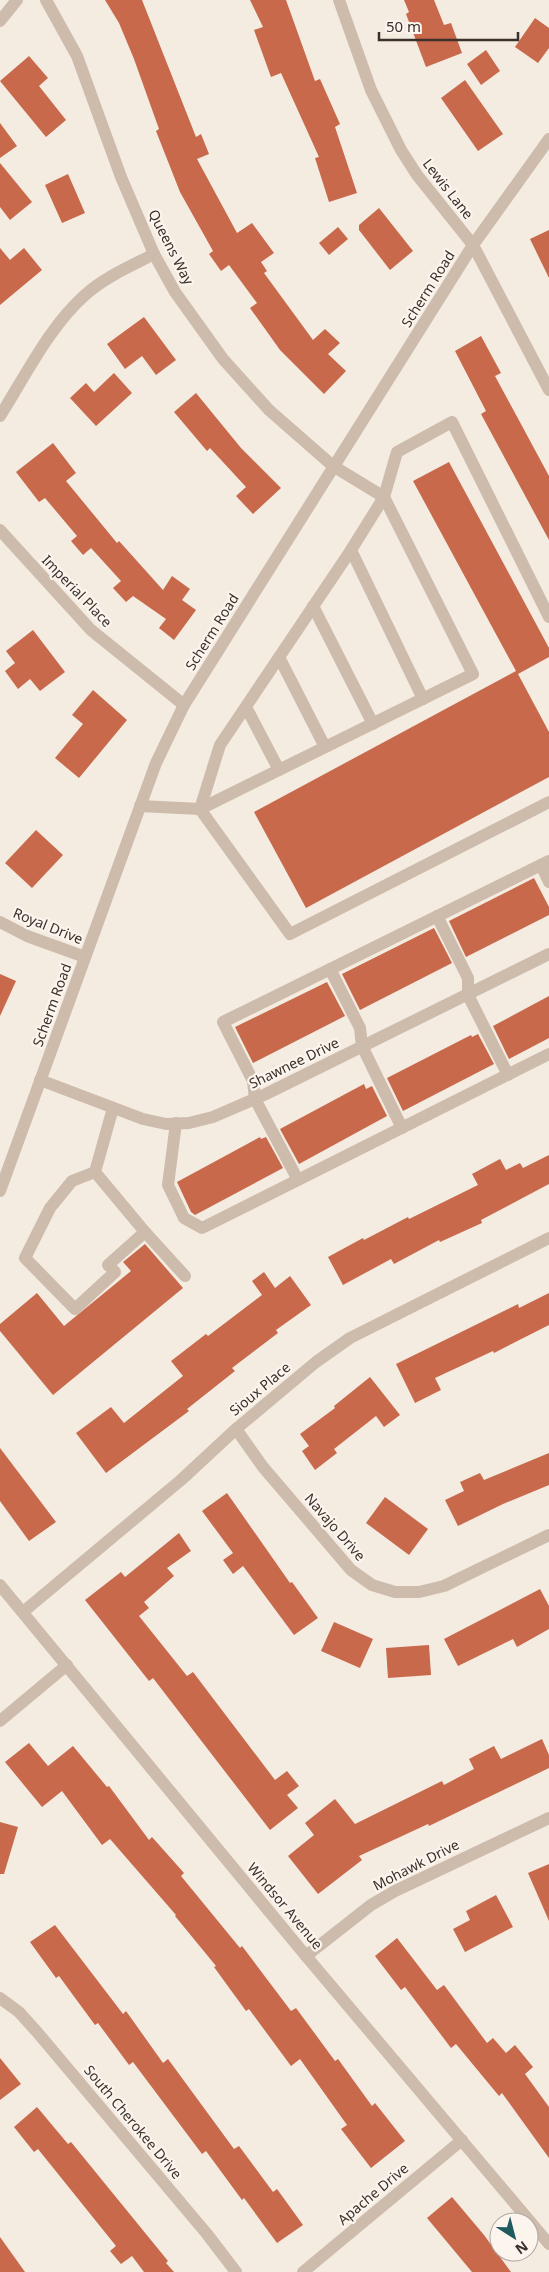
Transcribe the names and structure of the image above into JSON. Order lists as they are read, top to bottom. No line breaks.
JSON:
{"streets":{"street":["Lewis Lane","Queens Way","Scherm Road","Imperial Place","Royal Drive","Shawnee Drive","Sioux Place","Navajo Drive","Mohawk Drive","Windsor Avenue","South Cherokee Drive","Apache Drive"]},"crossings":[["Lewis Lane","Scherm Road"],["Queens Way","Scherm Road"],["Scherm Road","Imperial Place"],["Scherm Road","Royal Drive"],["Scherm Road","Shawnee Drive"],["Sioux Place","Navajo Drive"],["Sioux Place","Windsor Avenue"],["Mohawk Drive","Windsor Avenue"],["Windsor Avenue","Apache Drive"]],"scale_bar":"50 m","north":"bottom right"}
